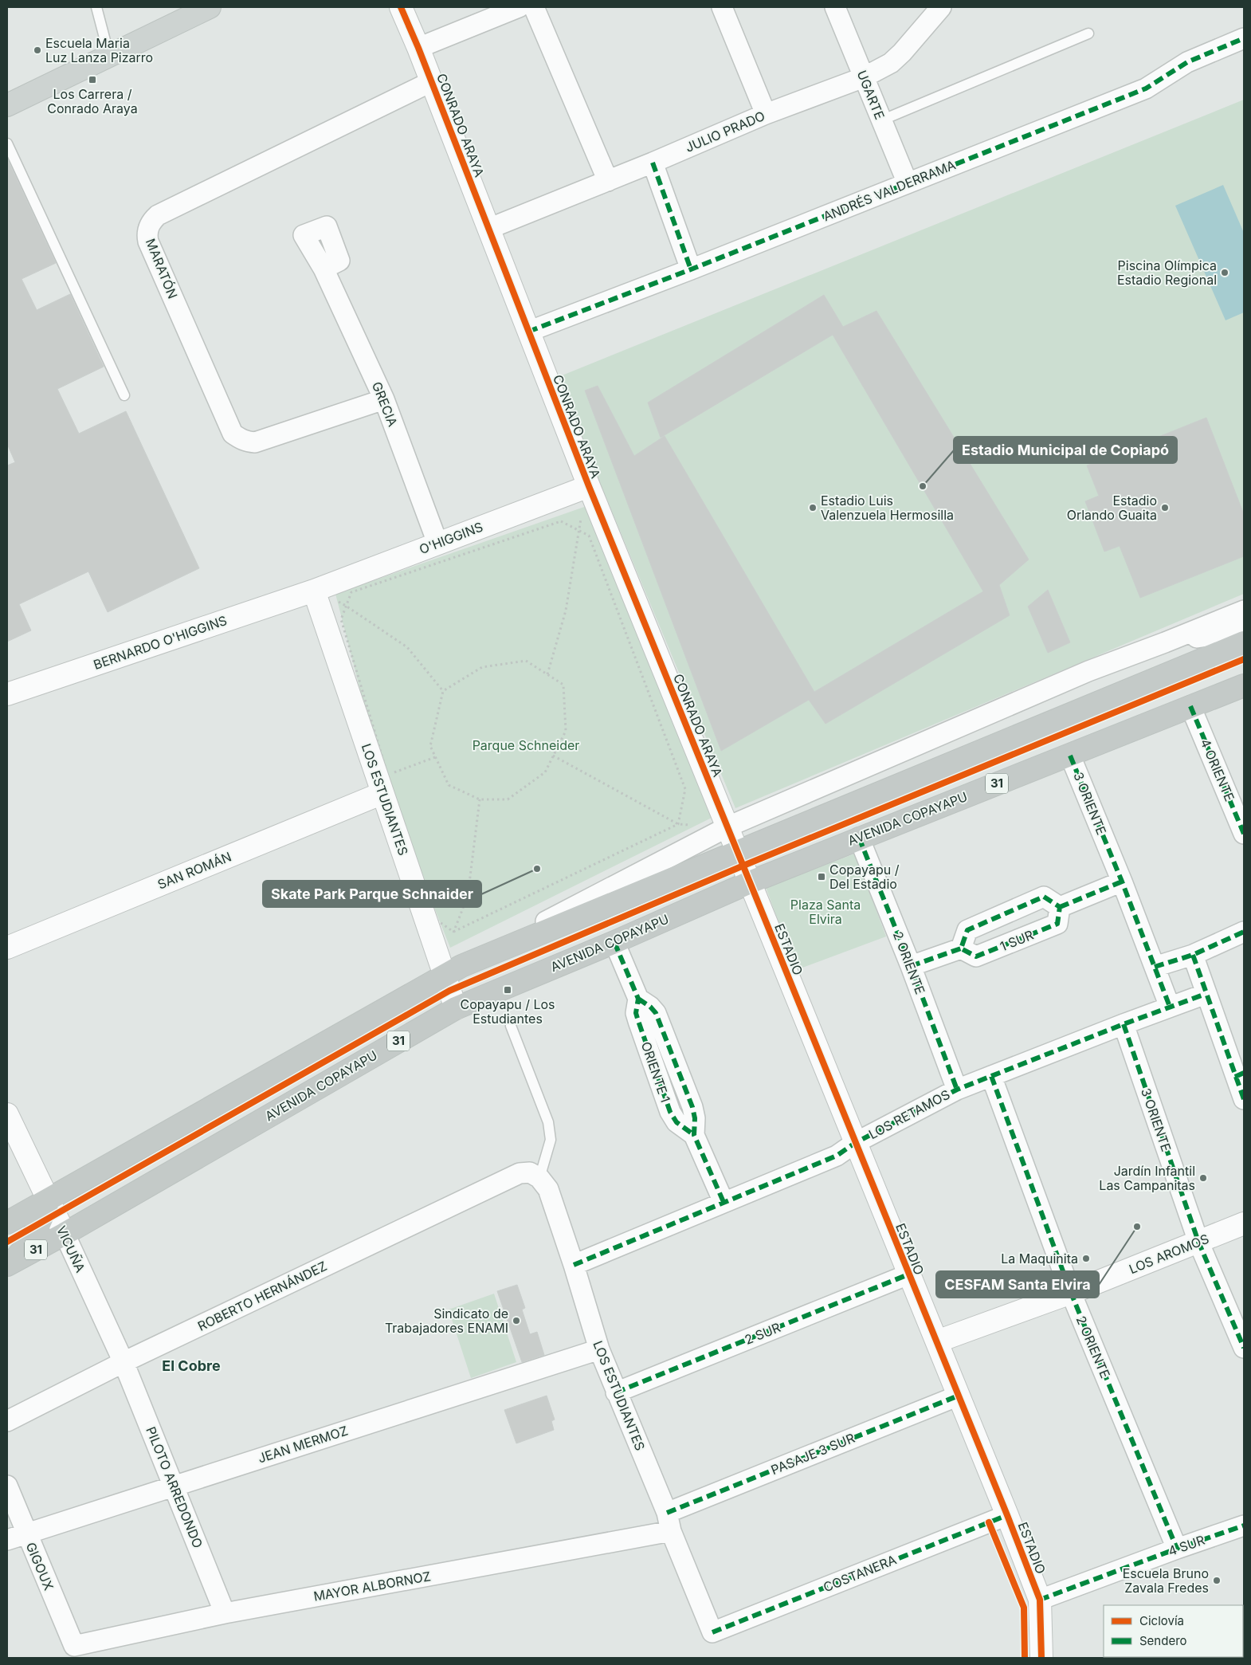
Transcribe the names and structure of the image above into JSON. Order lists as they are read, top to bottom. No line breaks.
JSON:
{"streets":{"highway":["31","AVENIDA COPAYAPU"],"street":["UGARTE","CONRADO ARAYA","JULIO PRADO","ANDRÉS VALDERRAMA","MARATÓN","GRECIA","O'HIGGINS","BERNARDO O'HIGGINS","4 ORIENTE","LOS ESTUDIANTES","3 ORIENTE","SAN ROMÁN","1 SUR","ESTADIO","2 ORIENTE","ORIENTE 1","LOS RETAMOS","VICUÑA","LOS AROMOS","ROBERTO HERNÁNDEZ","2 SUR","JEAN MERMOZ","PASAJE 3 SUR","PILOTO ARREDONDO","4 SUR","GIGOUX","COSTANERA","MAYOR ALBORNOZ"]},"crossings":[["UGARTE","JULIO PRADO"],["UGARTE","ANDRÉS VALDERRAMA"],["CONRADO ARAYA","JULIO PRADO"],["CONRADO ARAYA","ANDRÉS VALDERRAMA"],["CONRADO ARAYA","MARATÓN"],["CONRADO ARAYA","O'HIGGINS"],["CONRADO ARAYA","ESTADIO"],["MARATÓN","GRECIA"],["GRECIA","O'HIGGINS"],["O'HIGGINS","BERNARDO O'HIGGINS"],["O'HIGGINS","LOS ESTUDIANTES"],["BERNARDO O'HIGGINS","LOS ESTUDIANTES"],["4 ORIENTE","AVENIDA COPAYAPU"],["LOS ESTUDIANTES","AVENIDA COPAYAPU"],["LOS ESTUDIANTES","SAN ROMÁN"],["LOS ESTUDIANTES","LOS RETAMOS"],["LOS ESTUDIANTES","ROBERTO HERNÁNDEZ"],["LOS ESTUDIANTES","2 SUR"],["LOS ESTUDIANTES","JEAN MERMOZ"],["LOS ESTUDIANTES","PASAJE 3 SUR"],["LOS ESTUDIANTES","COSTANERA"],["LOS ESTUDIANTES","MAYOR ALBORNOZ"],["3 ORIENTE","AVENIDA COPAYAPU"],["3 ORIENTE","LOS RETAMOS"],["3 ORIENTE","LOS AROMOS"],["AVENIDA COPAYAPU","ESTADIO"],["AVENIDA COPAYAPU","2 ORIENTE"],["AVENIDA COPAYAPU","ORIENTE 1"],["AVENIDA COPAYAPU","VICUÑA"],["ESTADIO","LOS RETAMOS"],["ESTADIO","LOS AROMOS"],["ESTADIO","2 SUR"],["ESTADIO","PASAJE 3 SUR"],["ESTADIO","4 SUR"],["ESTADIO","COSTANERA"],["2 ORIENTE","LOS RETAMOS"],["2 ORIENTE","LOS AROMOS"],["2 ORIENTE","4 SUR"],["ORIENTE 1","LOS RETAMOS"],["VICUÑA","ROBERTO HERNÁNDEZ"],["VICUÑA","PILOTO ARREDONDO"],["ROBERTO HERNÁNDEZ","PILOTO ARREDONDO"],["JEAN MERMOZ","PILOTO ARREDONDO"],["JEAN MERMOZ","GIGOUX"],["PILOTO ARREDONDO","MAYOR ALBORNOZ"],["GIGOUX","MAYOR ALBORNOZ"]],"districts":["El Cobre"],"parks":["Parque Schneider","Plaza Santa Elvira"],"places":{"other":["Escuela Maria Luz Lanza Pizarro","Piscina Olímpica Estadio Regional","Estadio Municipal de Copiapó","Estadio Luis Valenzuela Hermosilla","Estadio Orlando Guaita","Skate Park Parque Schnaider","Jardín Infantil Las Campanitas","CESFAM Santa Elvira","La Maquinita","Sindicato de Trabajadores ENAMI","Escuela Bruno Zavala Fredes"],"transit":["Los Carrera / Conrado Araya","Copayapu / Del Estadio","Copayapu / Los Estudiantes"]},"legend":["Ciclovía","Sendero"]}
